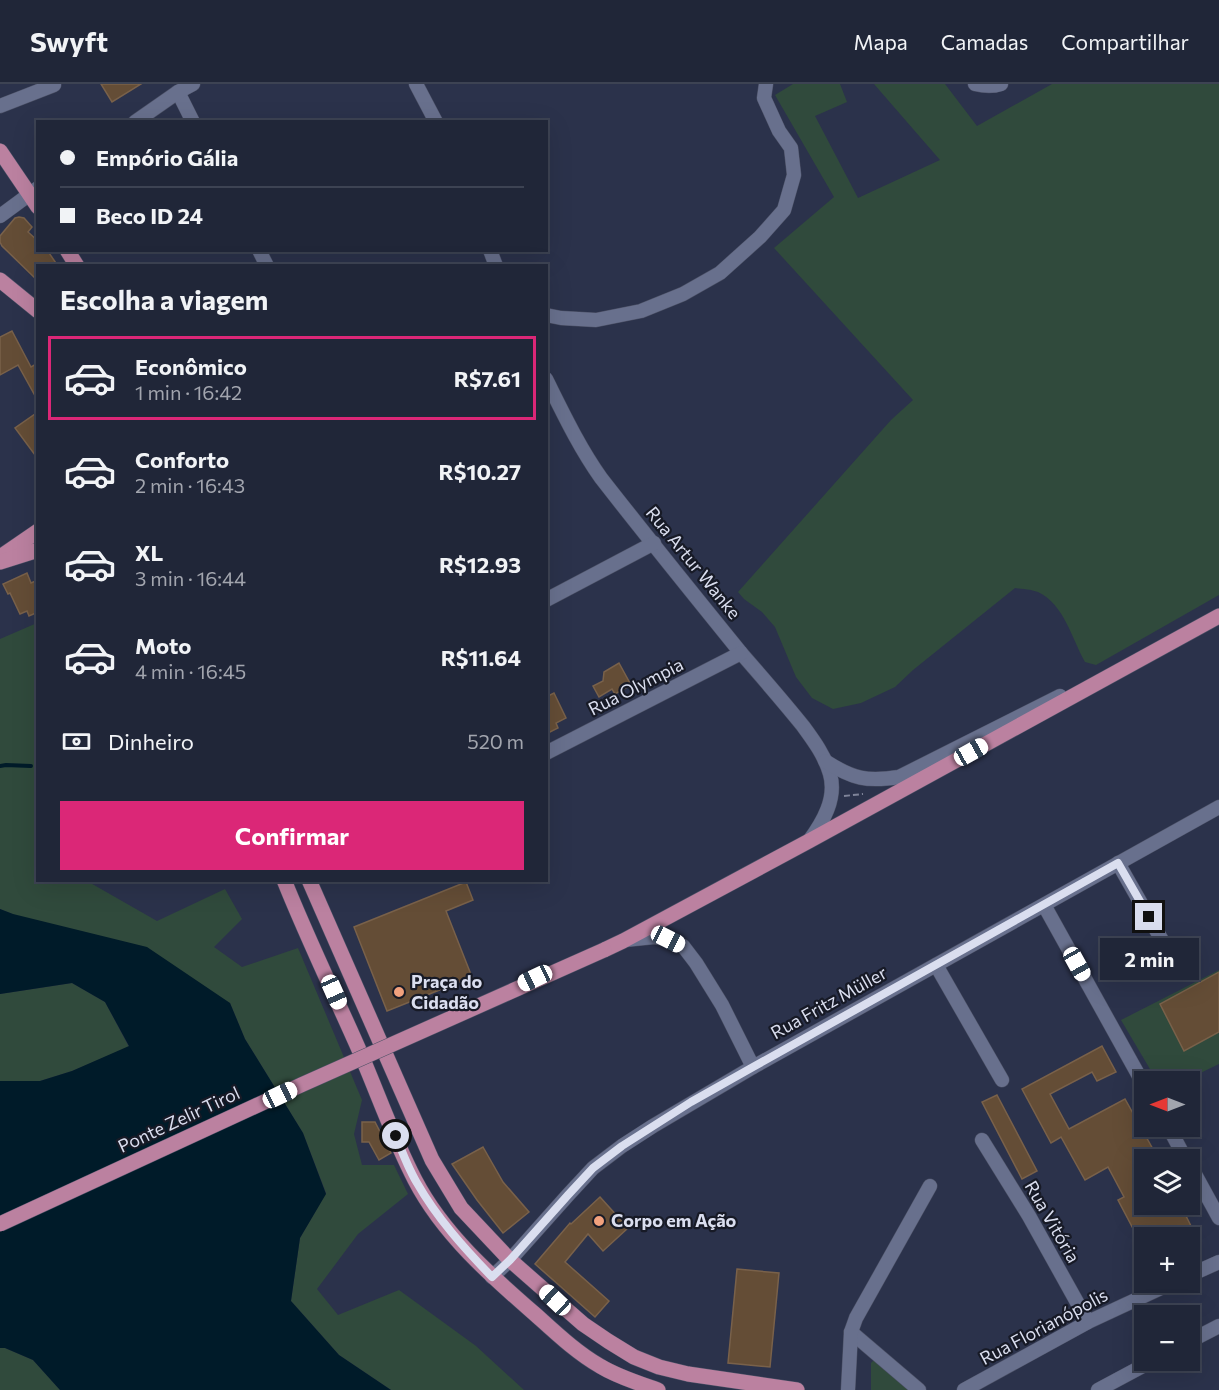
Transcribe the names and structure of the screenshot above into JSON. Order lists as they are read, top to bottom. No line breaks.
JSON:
{"streets":{"main road":["Ponte Zelir Tirol"],"street":["Rua Artur Wanke","Rua Olympia","Rua Fritz Müller","Rua Vitória","Rua Florianópolis"]},"crossings":[["Rua Artur Wanke","Rua Olympia"],["Rua Artur Wanke","Ponte Zelir Tirol"],["Rua Vitória","Rua Florianópolis"]],"places":["Praça do Cidadão","Corpo em Ação"],"north":"left","page":{"header":"Swyft","nav":["Mapa","Camadas","Compartilhar"],"banner":["Empório Gália","Beco ID 24"],"heading":"Escolha a viagem","list":[{"name":"Econômico","note":"1 min · 16:42","value":"R$7.61"},{"name":"Conforto","note":"2 min · 16:43","value":"R$10.27"},{"name":"XL","note":"3 min · 16:44","value":"R$12.93"},{"name":"Moto","note":"4 min · 16:45","value":"R$11.64"}],"pay":["Dinheiro","520 m"],"buttons":"Confirmar","bubble":"2 min","map_buttons":["+","−"]}}
